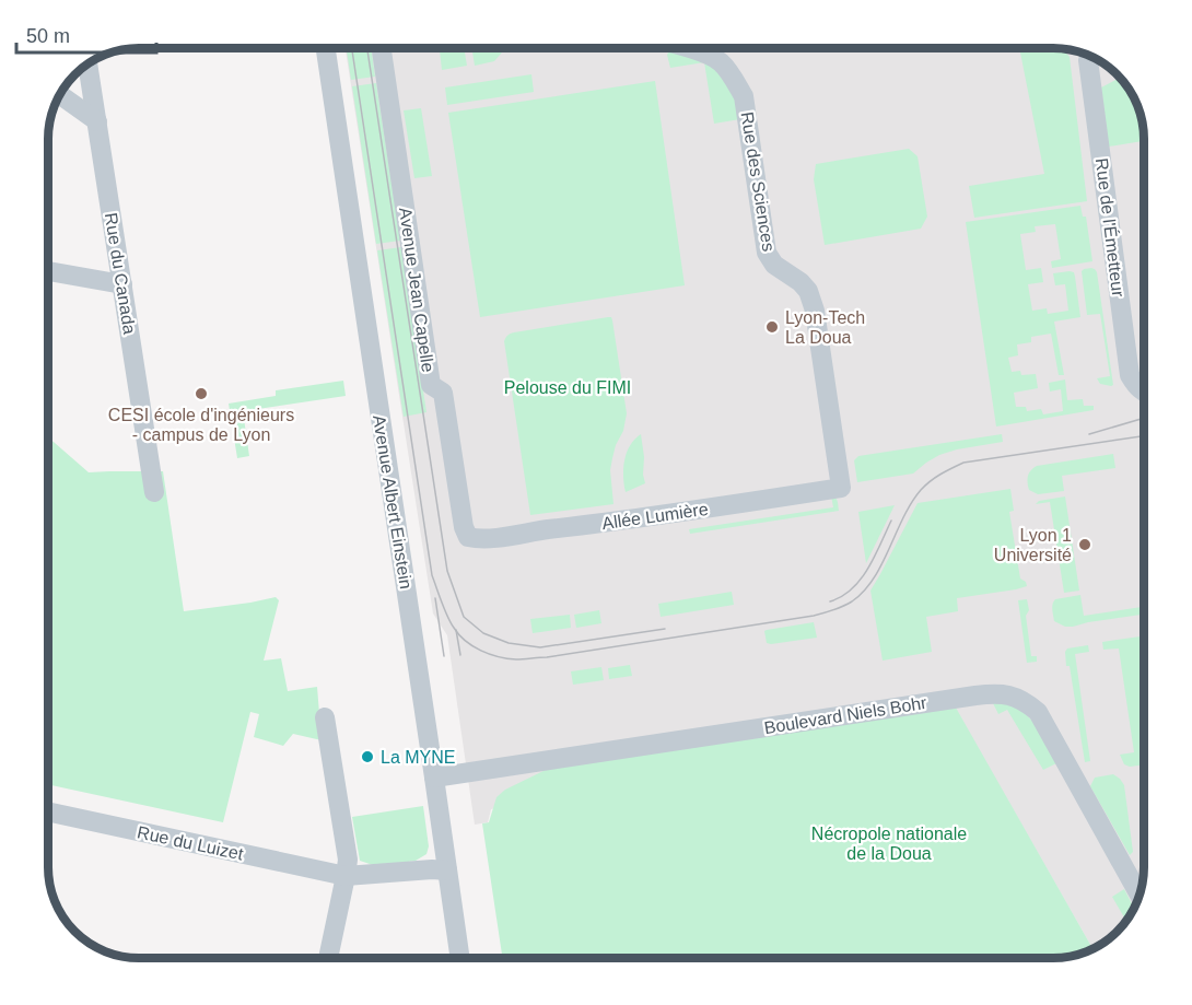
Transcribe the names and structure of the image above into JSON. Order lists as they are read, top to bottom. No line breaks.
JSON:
{"streets":{"street":["Rue des Sciences","Rue de l'Émetteur","Rue du Canada","Avenue Jean Capelle","Avenue Albert Einstein","Allée Lumière","Boulevard Niels Bohr","Rue du Luizet"]},"crossings":[["Rue des Sciences","Allée Lumière"],["Avenue Jean Capelle","Allée Lumière"],["Avenue Albert Einstein","Boulevard Niels Bohr"],["Avenue Albert Einstein","Rue du Luizet"]],"parks":["Pelouse du FIMI","Nécropole nationale de la Doua"],"places":["Lyon-Tech La Doua","CESI école d'ingénieurs - campus de Lyon","Lyon 1 Université","La MYNE"],"scale_bar":"50 m"}
